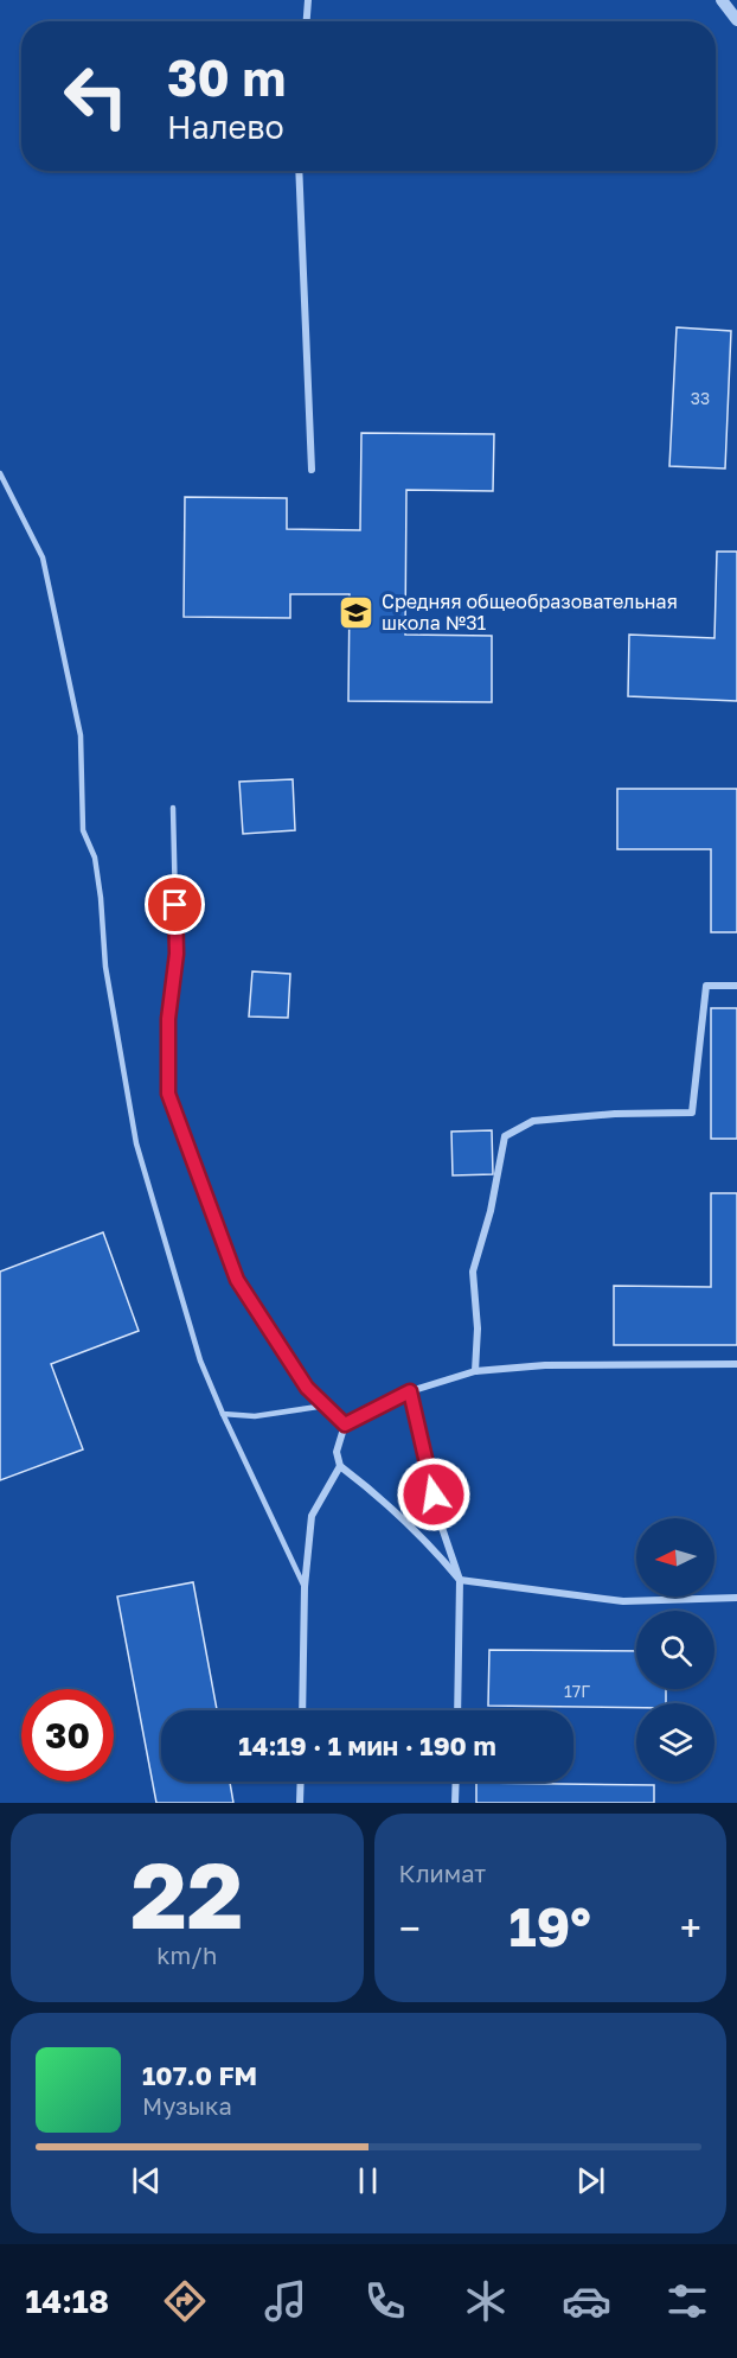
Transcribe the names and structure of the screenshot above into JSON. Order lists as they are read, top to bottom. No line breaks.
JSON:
{"places":{"school or university":["Средняя общеобразовательная школа №31"]},"house_numbers":["33","17Г"],"north":"left","page":{"turn":["30 m","Налево"],"limit":"30","trip":"14:19 · 1 мин · 190 m","tile":[["22","km/h"],"Климат"],"heat":["−","19°","+"],"song":["107.0 FM","Музыка"],"tabs":"14:18"}}
